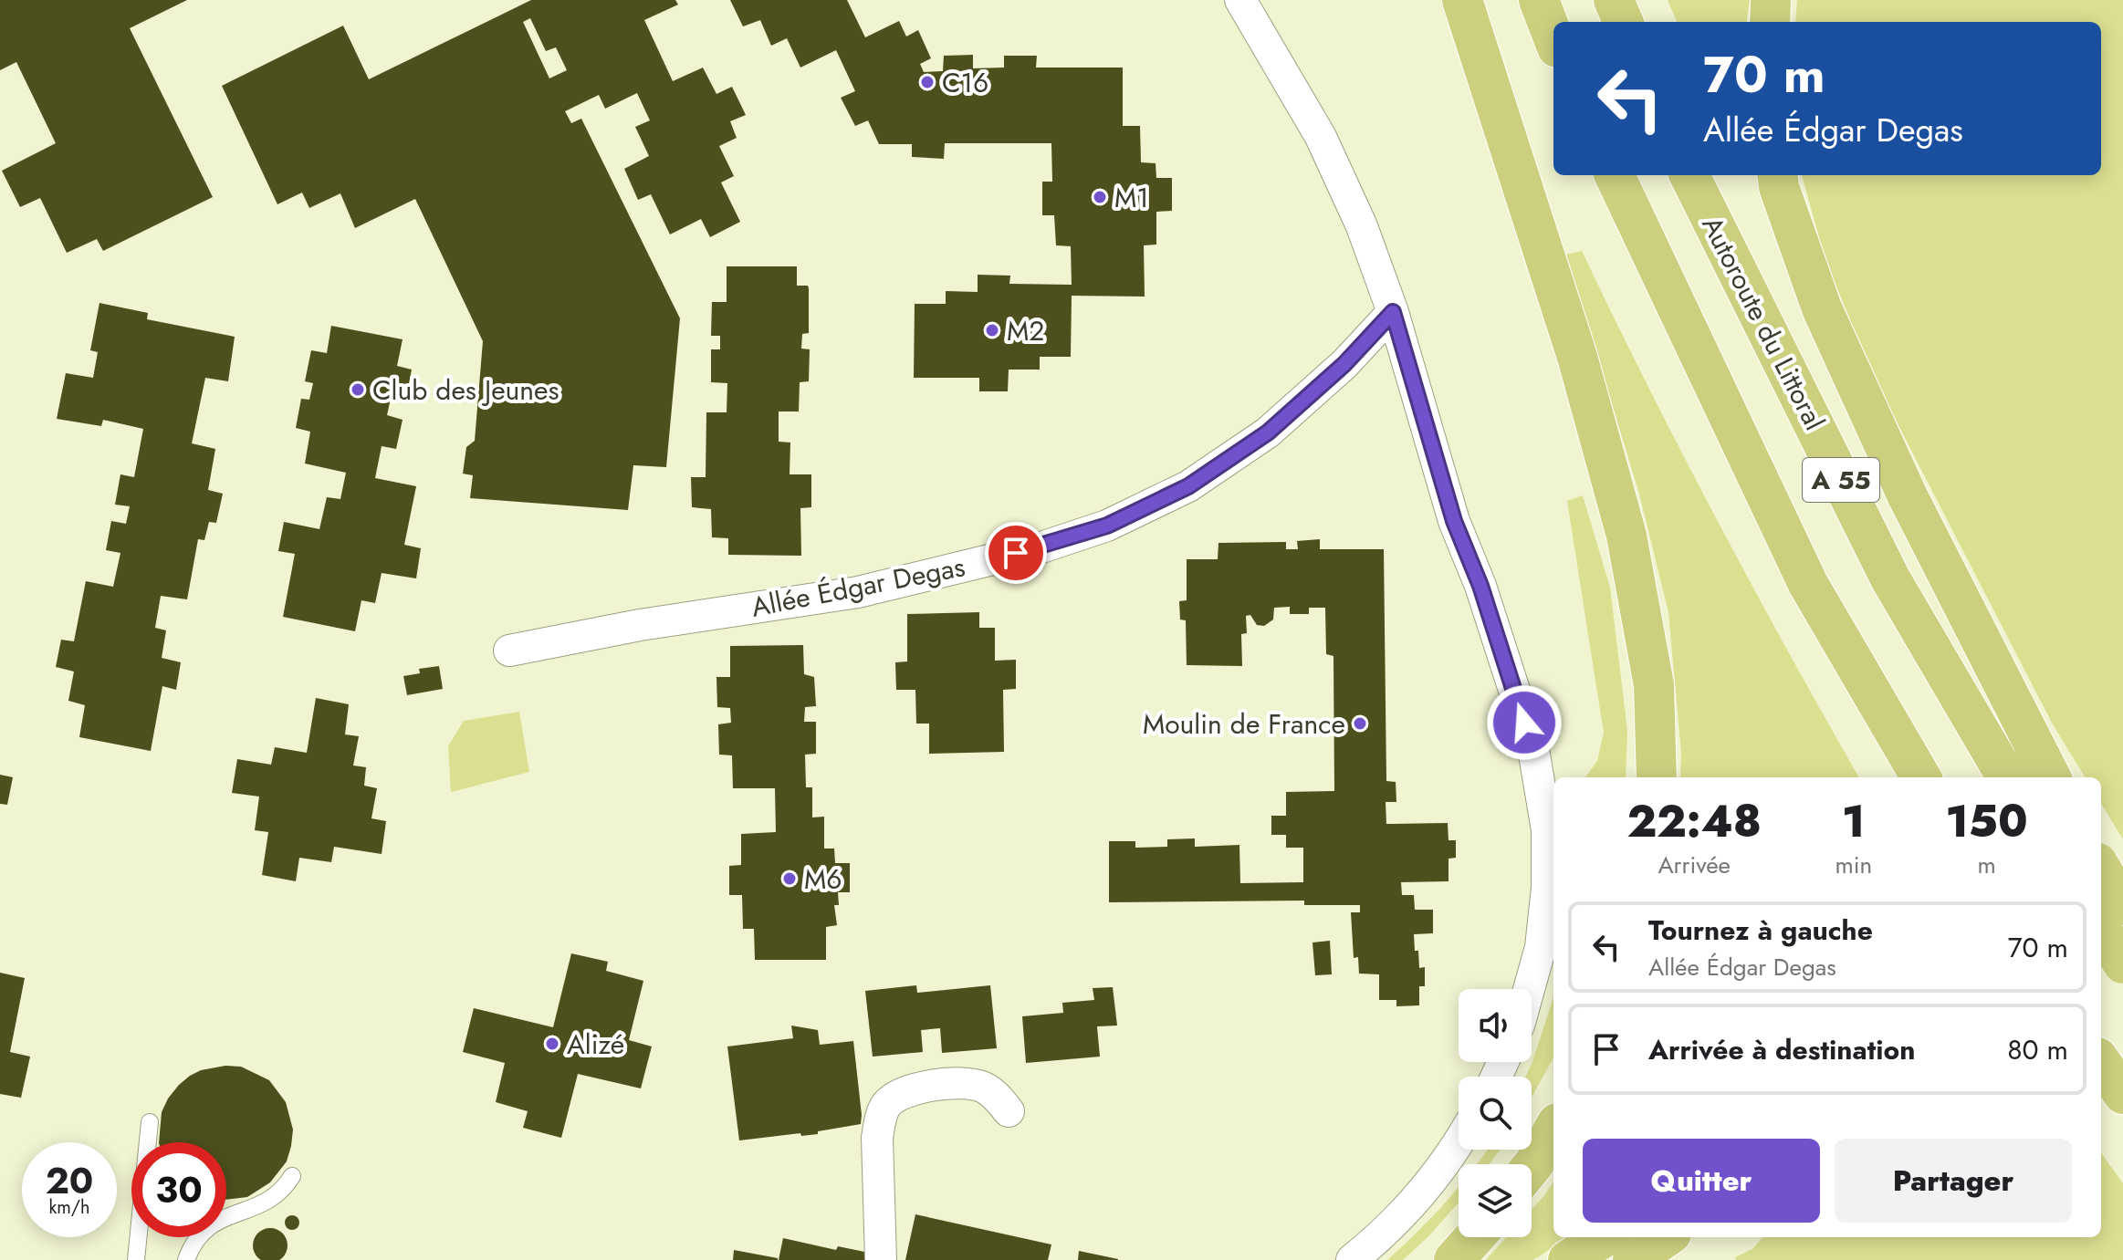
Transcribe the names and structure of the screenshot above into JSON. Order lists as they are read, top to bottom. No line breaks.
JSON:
{"streets":{"highway":["Autoroute du Littoral","A 55"],"street":["Allée Édgar Degas"]},"places":["C16","M1","M2","Club des Jeunes","Moulin de France","M6","Alizé"],"page":{"turn":["70 m","Allée Édgar Degas"],"eta":["22:48","Arrivée","1","min","150","m"],"list":[{"name":"Tournez à gauche","note":"Allée Édgar Degas","value":"70 m"},{"name":"Arrivée à destination","value":"80 m"}],"buttons":["Quitter","Partager"],"speed":"20 km/h","limit":"30"}}
